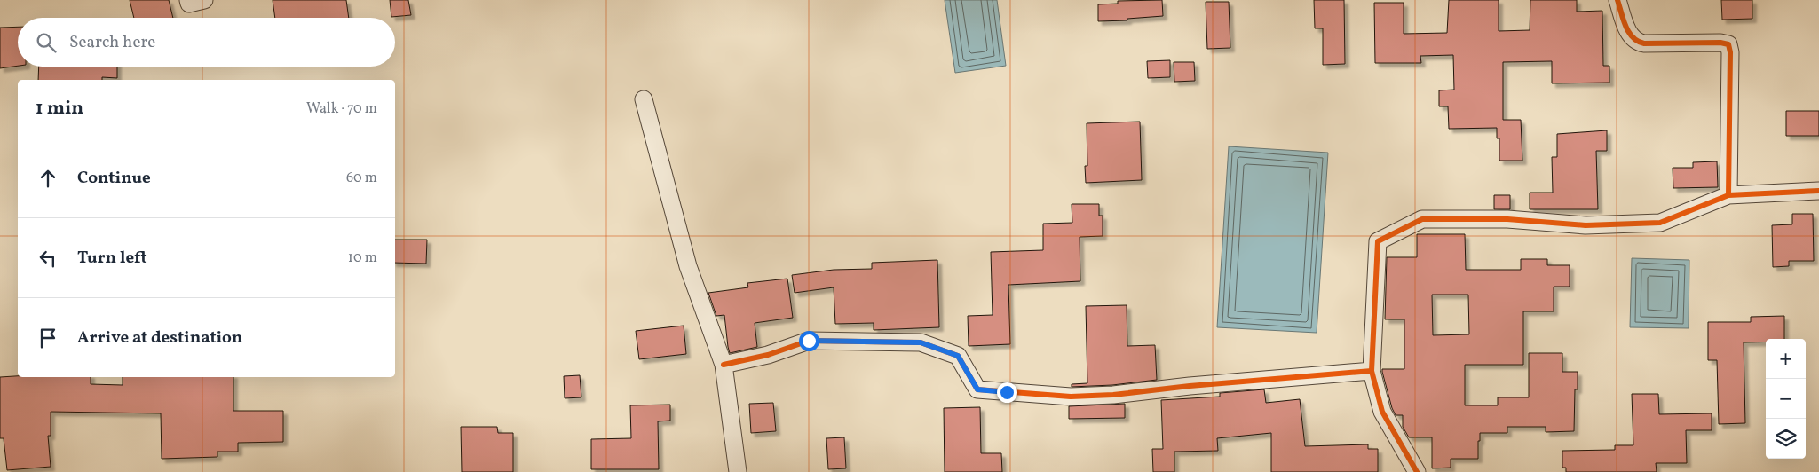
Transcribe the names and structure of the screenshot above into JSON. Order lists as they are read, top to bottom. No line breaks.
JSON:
{"page":{"search":"Search here","heading":["1 min","Walk · 70 m"],"list":[["Continue","60 m"],["Turn left","10 m"],"Arrive at destination"],"map_buttons":["+","−"]}}
